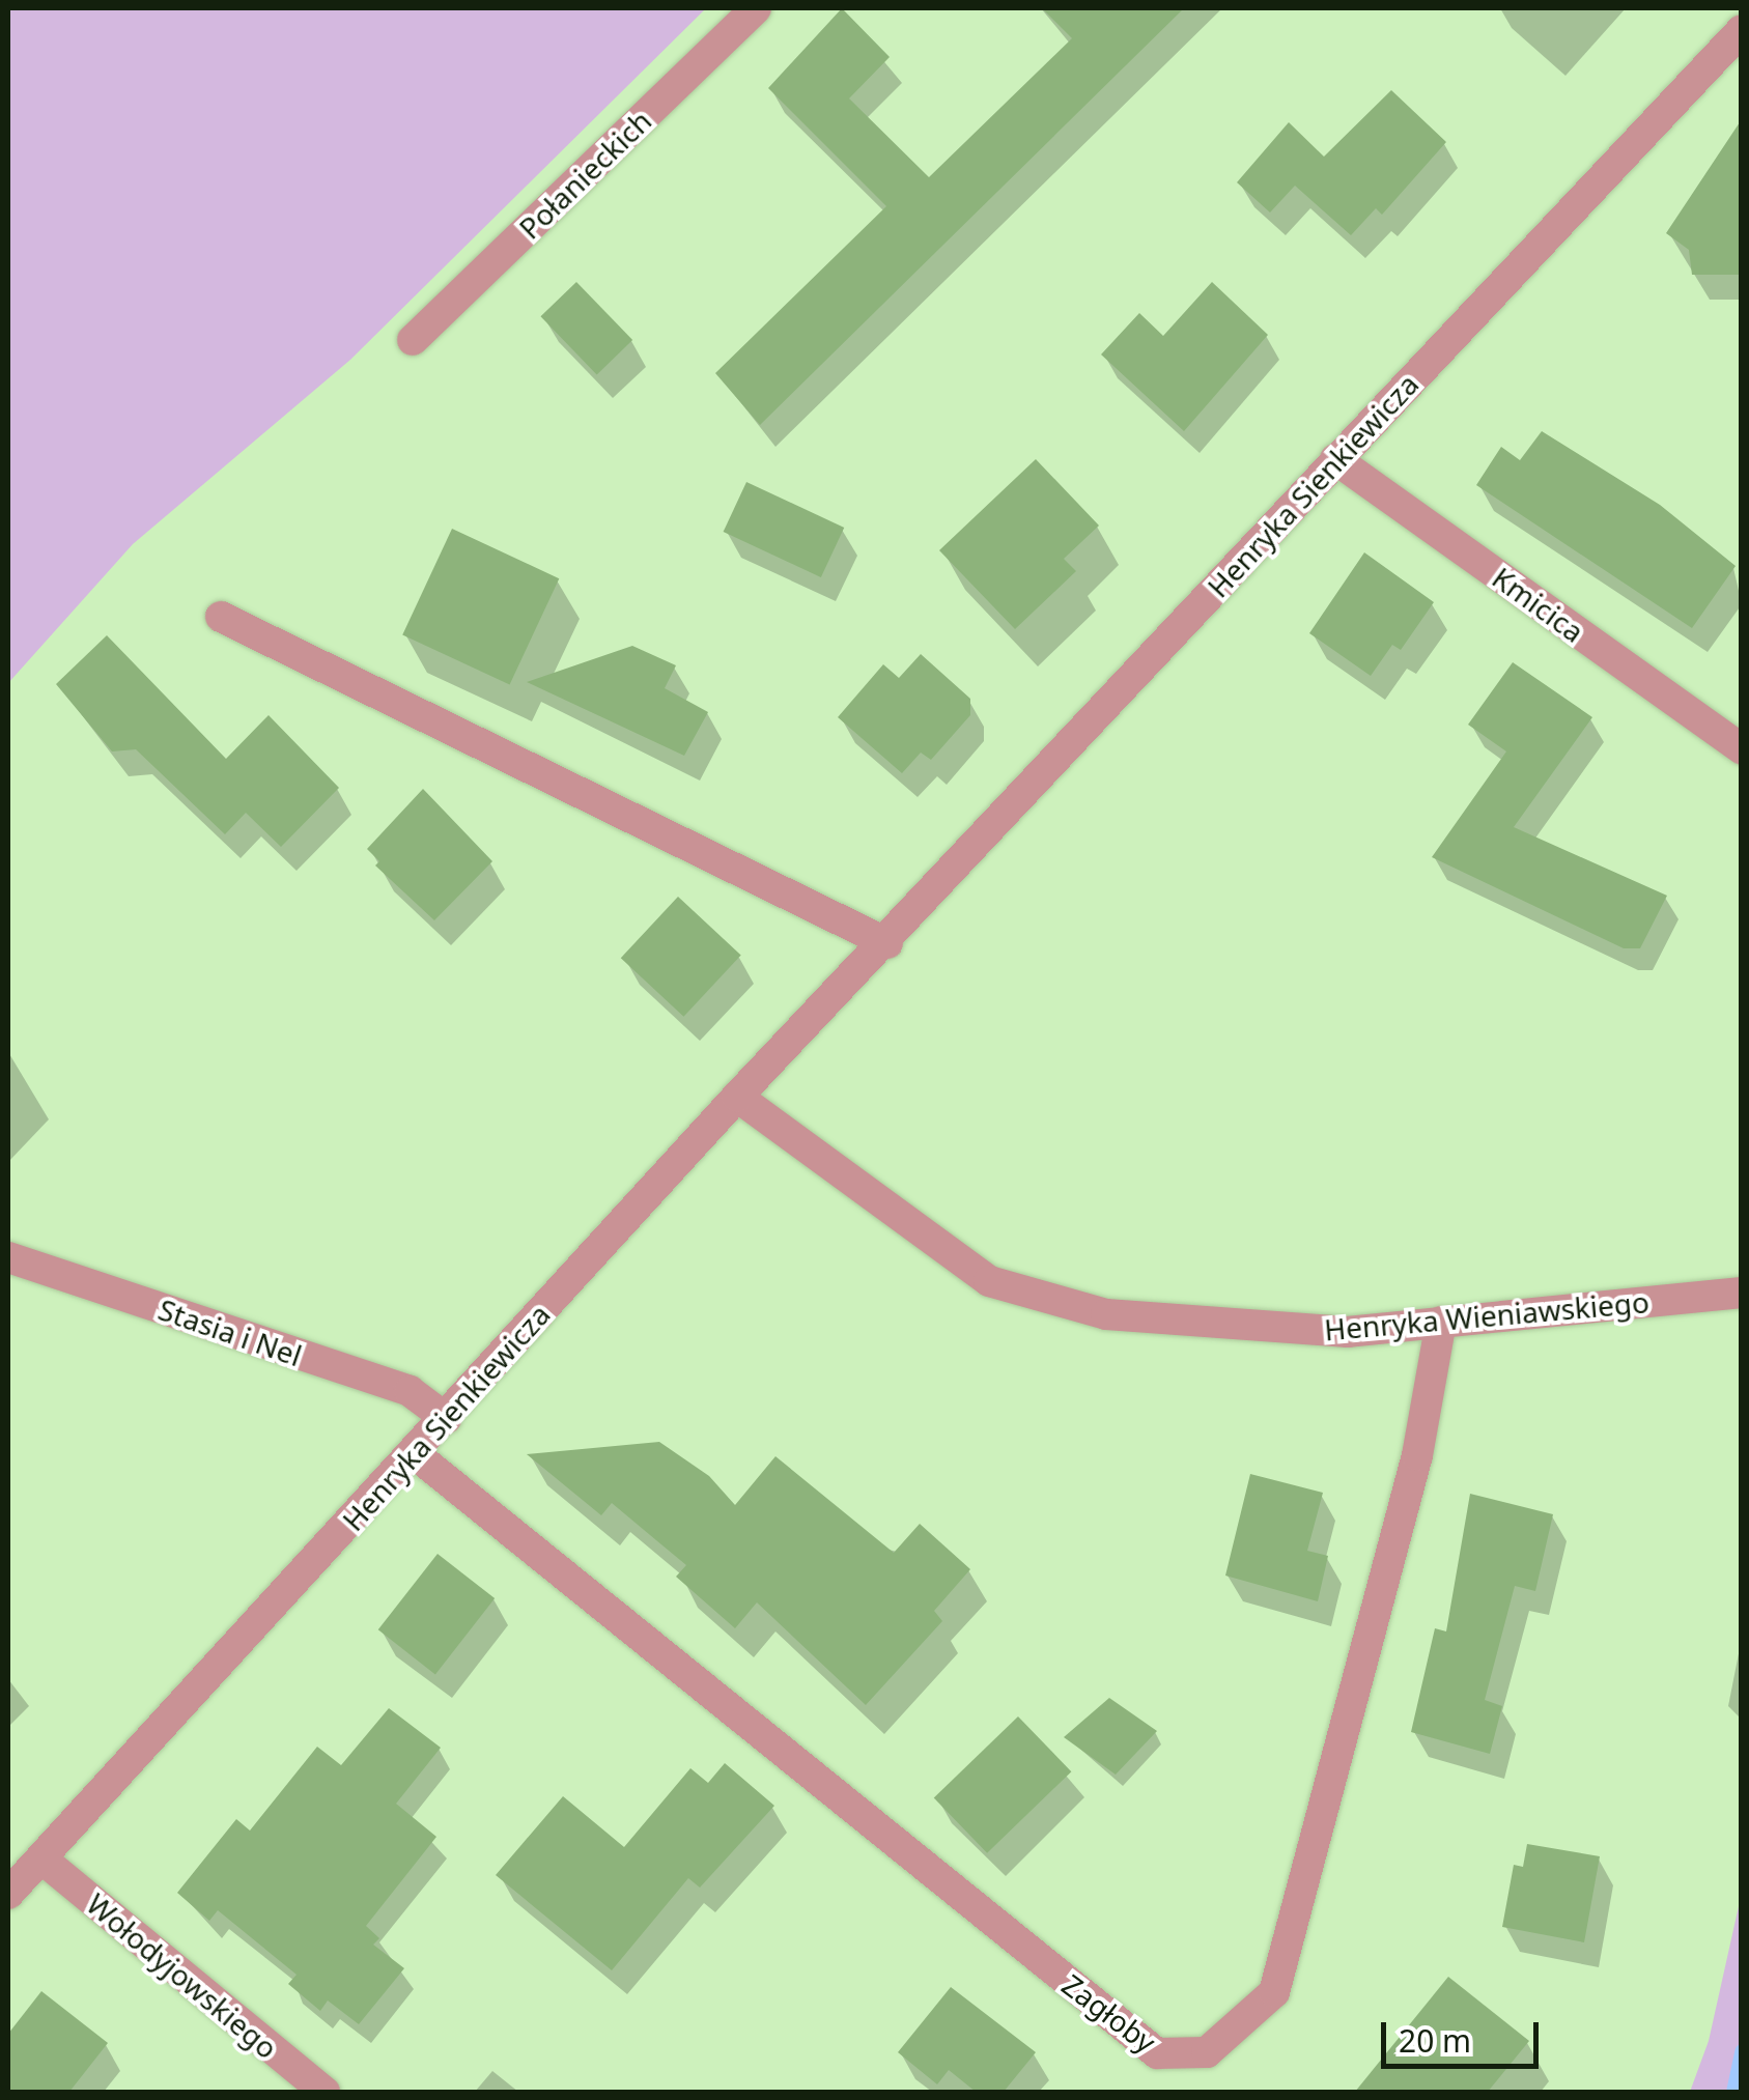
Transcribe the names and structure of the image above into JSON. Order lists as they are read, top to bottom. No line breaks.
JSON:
{"streets":{"street":["Połanieckich","Henryka Sienkiewicza","Kmicica","Henryka Wieniawskiego","Stasia i Nel","Wołodyjowskiego","Zagłoby"]},"crossings":[["Henryka Sienkiewicza","Kmicica"],["Henryka Sienkiewicza","Henryka Wieniawskiego"],["Henryka Sienkiewicza","Stasia i Nel"],["Henryka Sienkiewicza","Wołodyjowskiego"],["Henryka Sienkiewicza","Zagłoby"],["Henryka Wieniawskiego","Zagłoby"]],"scale_bar":"20 m"}
